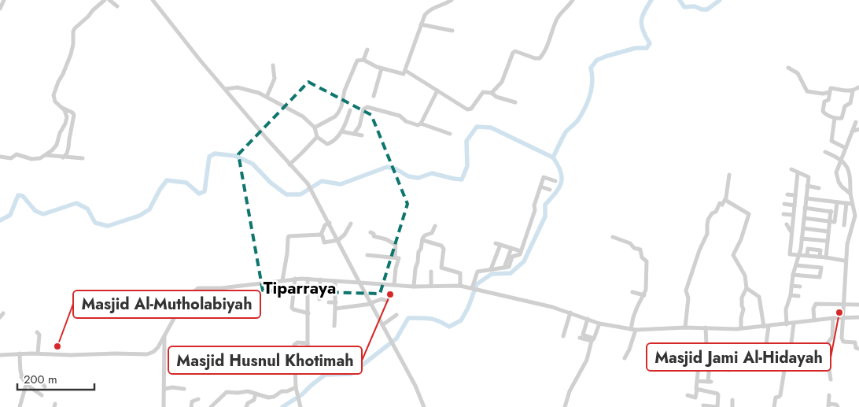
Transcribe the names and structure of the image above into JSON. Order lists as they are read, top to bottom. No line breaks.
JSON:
{"districts":["Tiparraya"],"places":["Masjid Husnul Khotimah","Masjid Jami Al-Hidayah","Masjid Al-Mutholabiyah"],"scale_bar":"200 m"}
